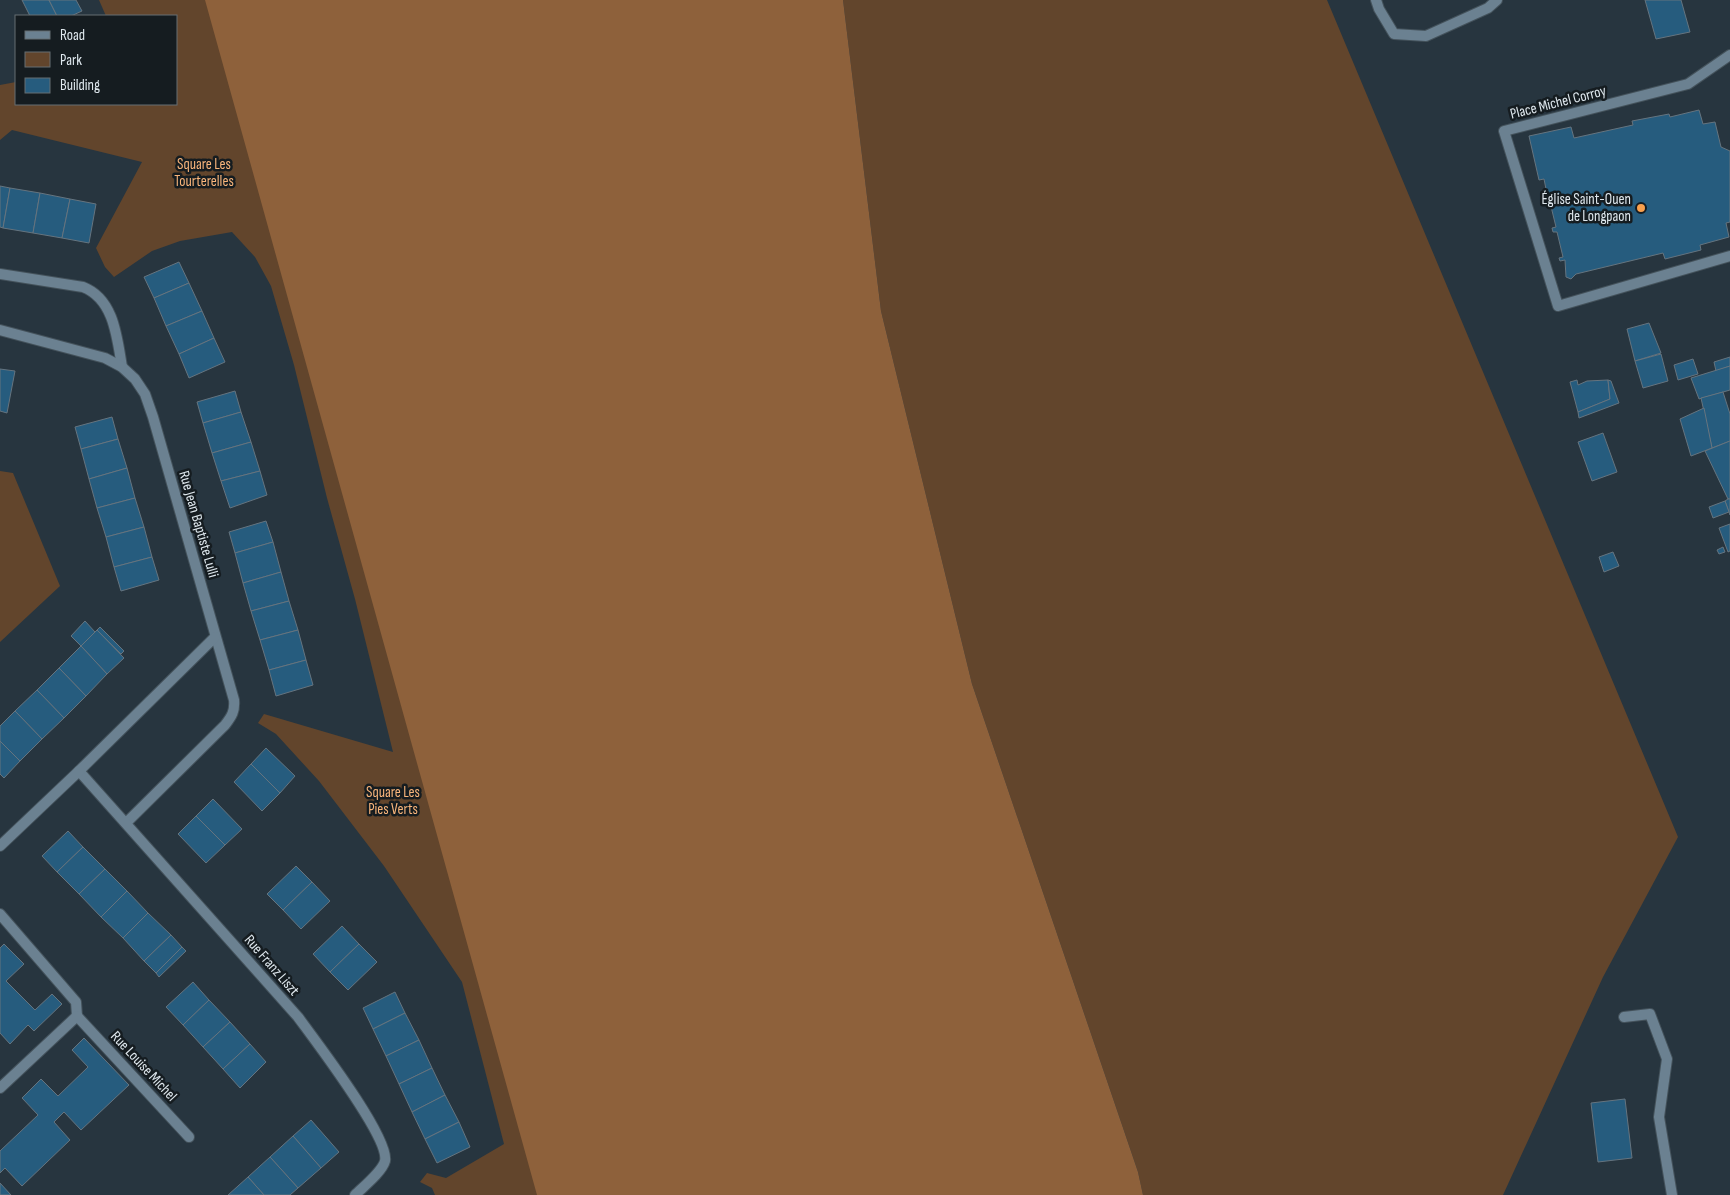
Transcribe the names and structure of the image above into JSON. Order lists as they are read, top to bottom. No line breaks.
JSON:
{"streets":{"street":["Place Michel Corroy","Rue Jean Baptiste Lulli","Rue Franz Liszt","Rue Louise Michel"]},"crossings":[["Rue Jean Baptiste Lulli","Rue Franz Liszt"]],"parks":["Square Les Tourterelles","Square Les Pies Verts"],"places":["Église Saint-Ouen de Longpaon"],"legend":["Road","Park","Building"]}
